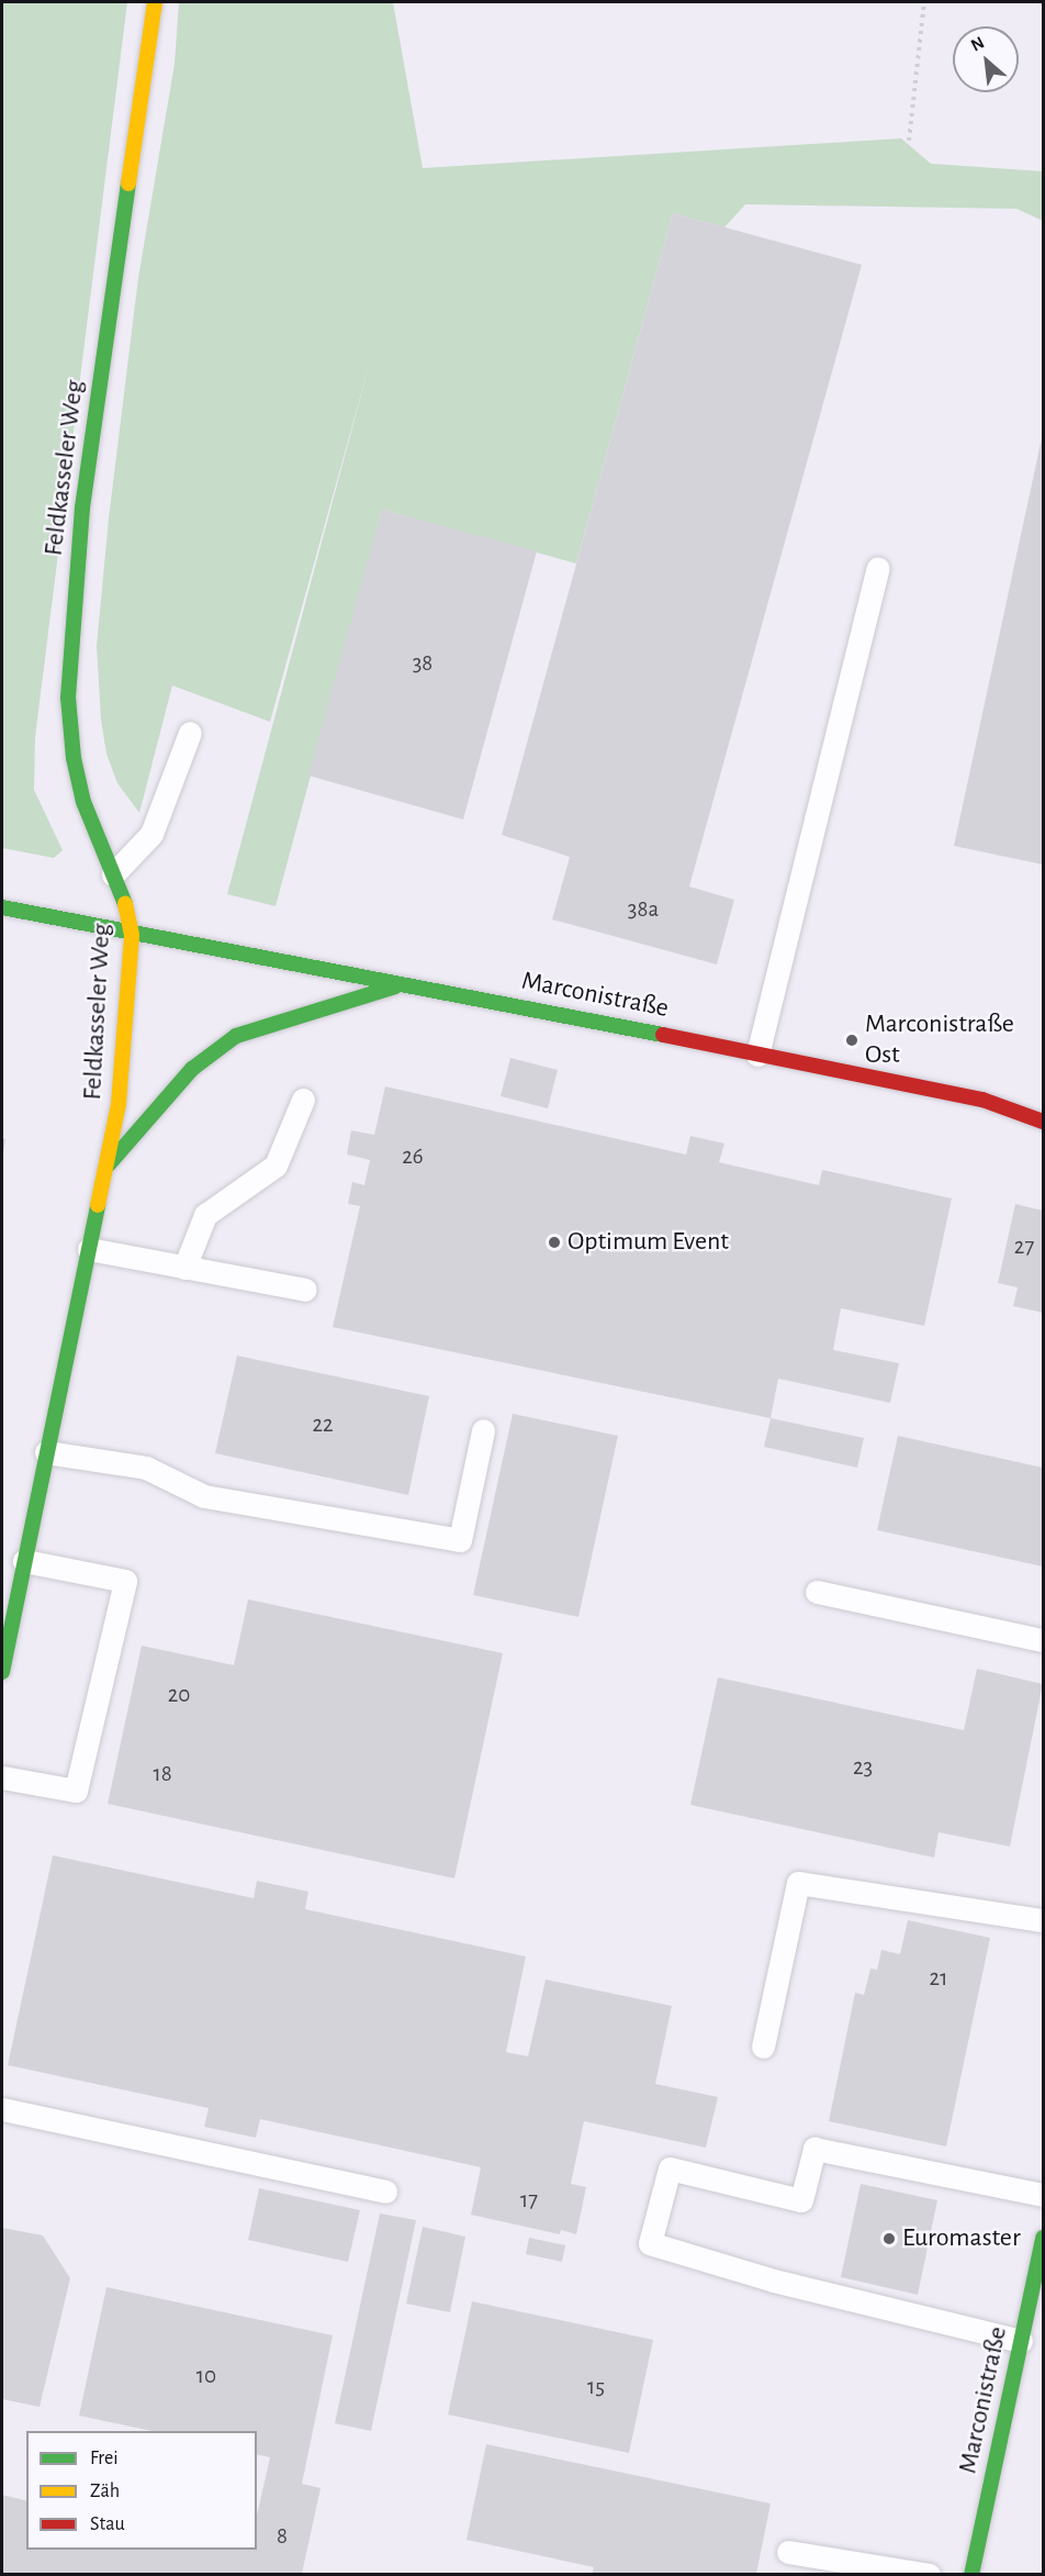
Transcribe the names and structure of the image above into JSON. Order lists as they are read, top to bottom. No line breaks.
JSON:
{"streets":{"street":["Feldkasseler Weg","Marconistraße"]},"crossings":[["Feldkasseler Weg","Marconistraße"]],"places":["Marconistraße Ost","Optimum Event","Euromaster"],"house_numbers":["38","38a","26","27","22","20","23","18","21","17","10","15","8"],"legend":["Frei","Zäh","Stau"],"north":"top left"}
